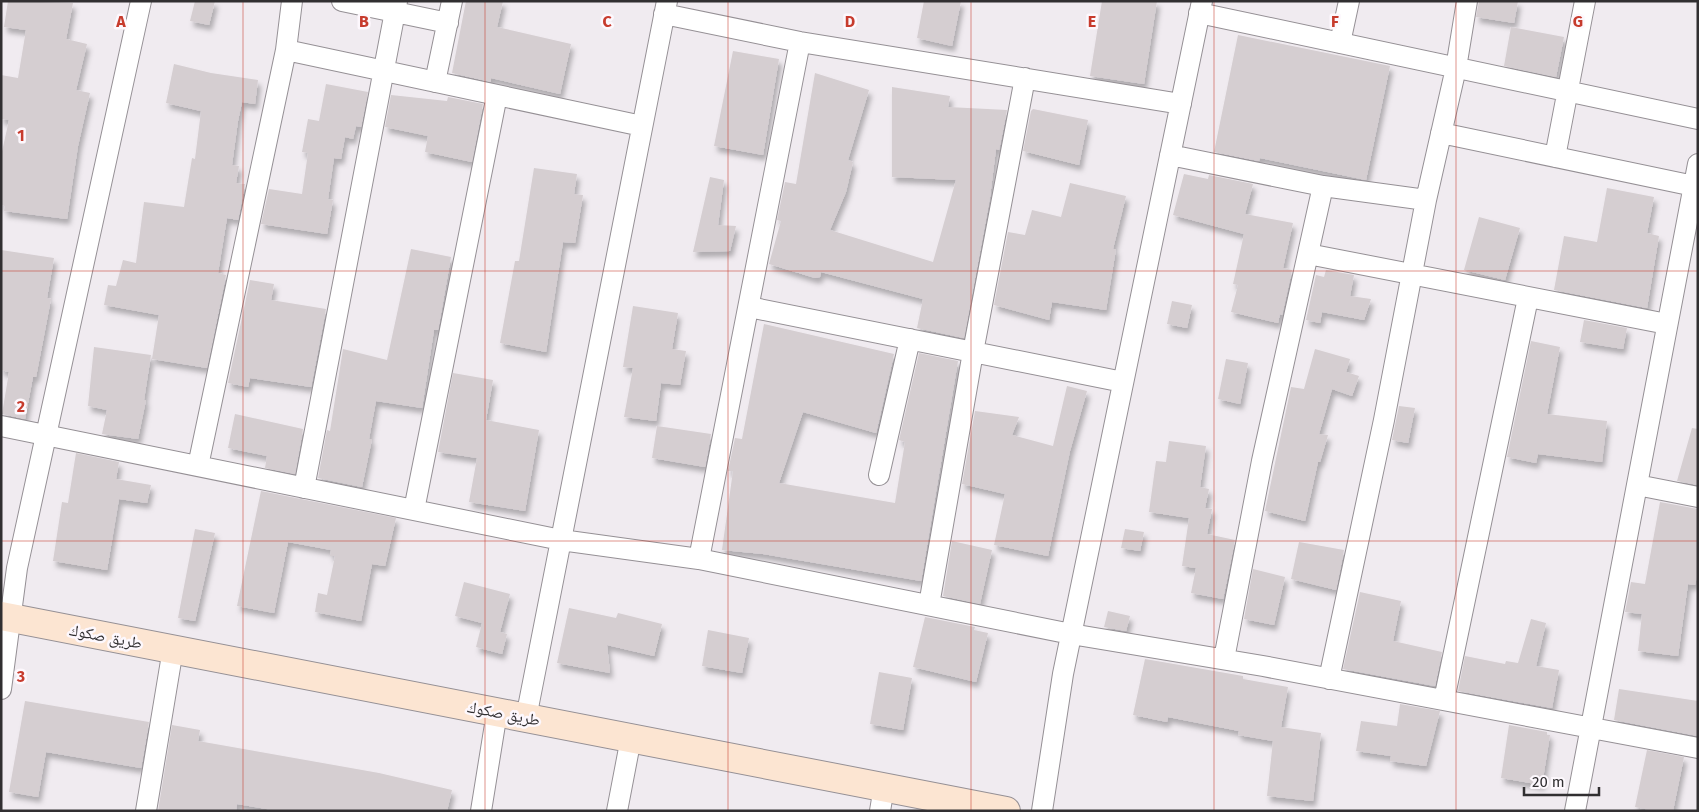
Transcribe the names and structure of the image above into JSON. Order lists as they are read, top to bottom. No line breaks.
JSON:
{"streets":{"street":["طريق صكوك"]},"scale_bar":"20 m","grid":{"columns":["A","B","C","D","E","F","G"],"rows":["1","2","3"]}}
